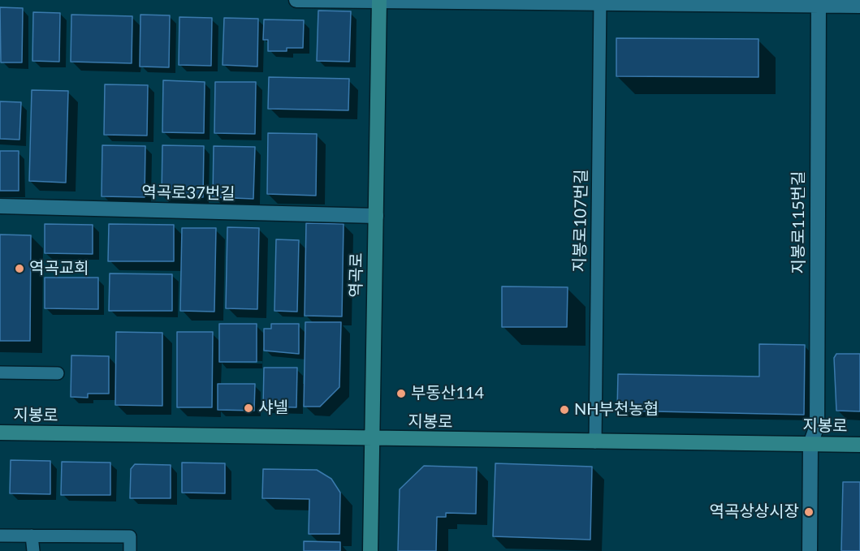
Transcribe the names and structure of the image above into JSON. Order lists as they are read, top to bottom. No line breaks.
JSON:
{"streets":{"street":["역곡로37번길","지봉로115번길","역곡로","지봉로"],"lane":["지봉로107번길"]},"crossings":[["역곡로37번길","역곡로"],["지봉로107번길","지봉로"],["지봉로115번길","지봉로"],["역곡로","지봉로"]],"places":["역곡교회","부동산114","샤넬","NH부천농협","역곡상상시장"]}
